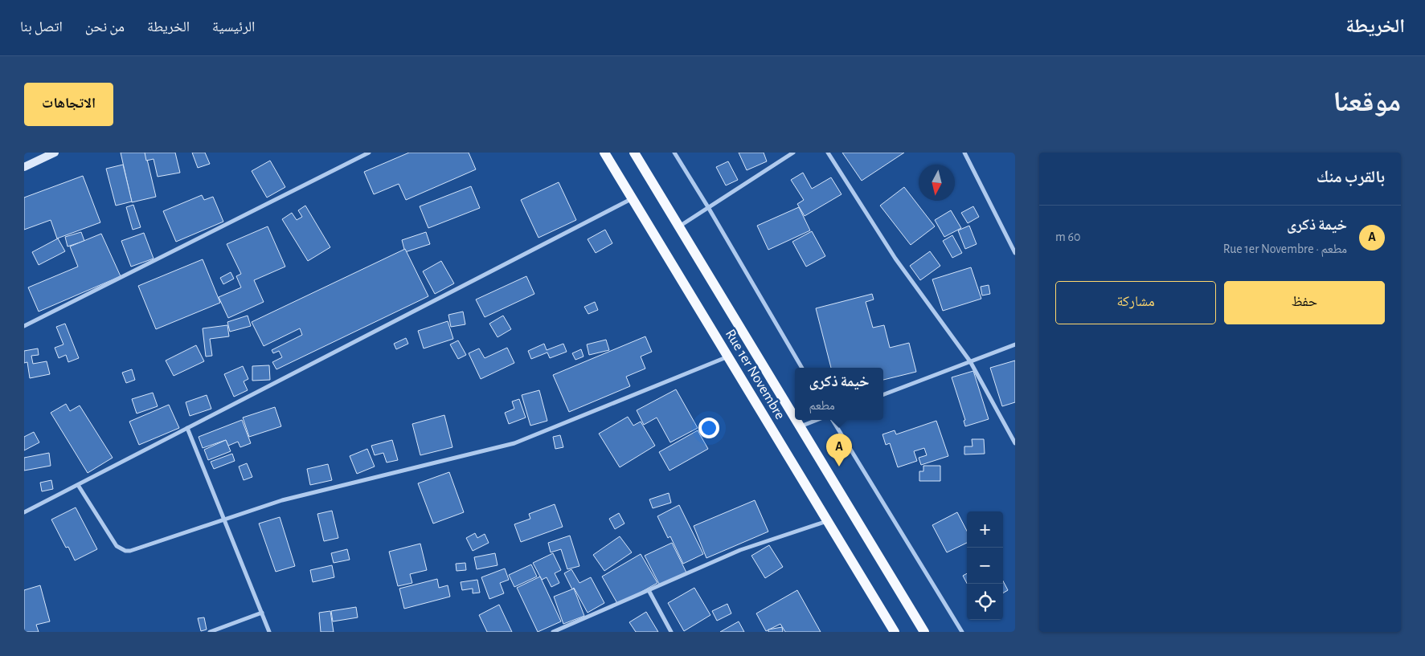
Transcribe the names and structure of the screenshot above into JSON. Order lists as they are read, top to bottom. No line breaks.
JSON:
{"streets":{"main road":["Rue 1er Novembre"]},"north":"bottom","page":{"header":"الخريطة","nav":["الرئيسية","الخريطة","من نحن","اتصل بنا"],"title":"موقعنا","buttons":["الاتجاهات",["حفظ","مشاركة"]],"heading":"بالقرب منك","list":[{"mark":"A","name":"خيمة ذكرى","note":"مطعم · Rue 1er Novembre","value":"60 m"}],"popup":["خيمة ذكرى","مطعم"],"pins":"A","map_buttons":["+","−"]}}
